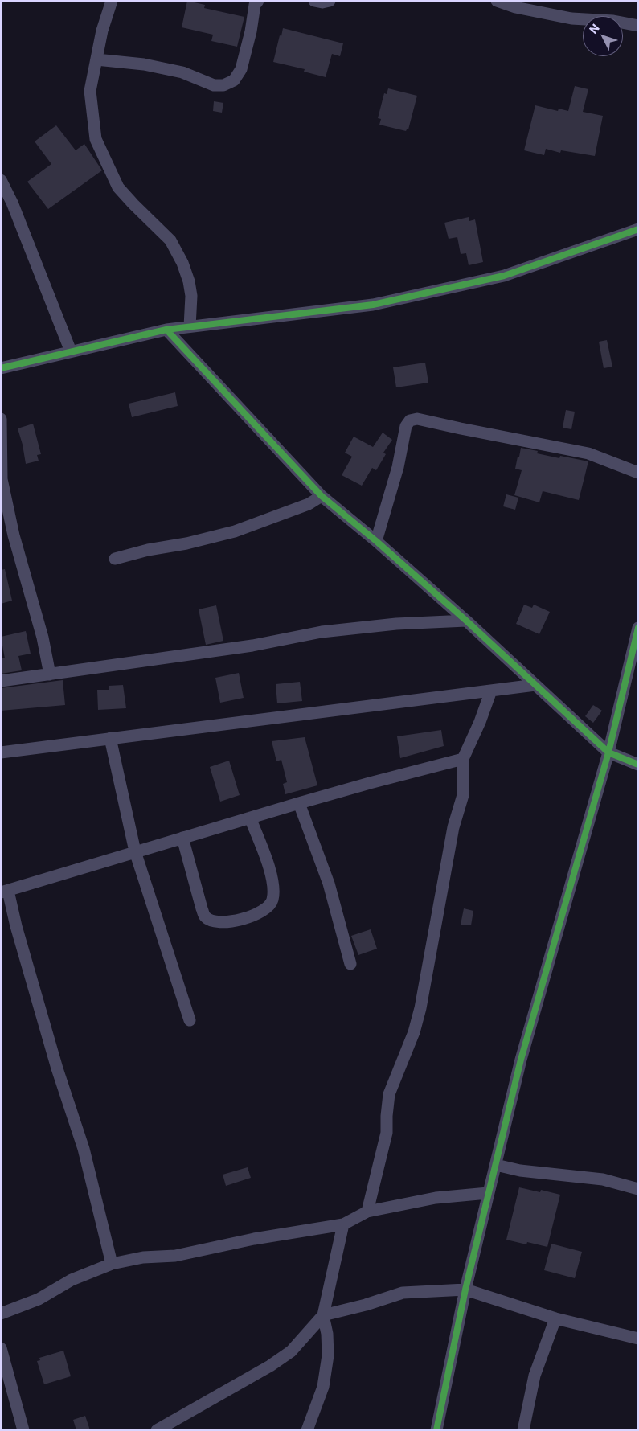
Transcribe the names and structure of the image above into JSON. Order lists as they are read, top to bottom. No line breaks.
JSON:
{"north":"top left"}
